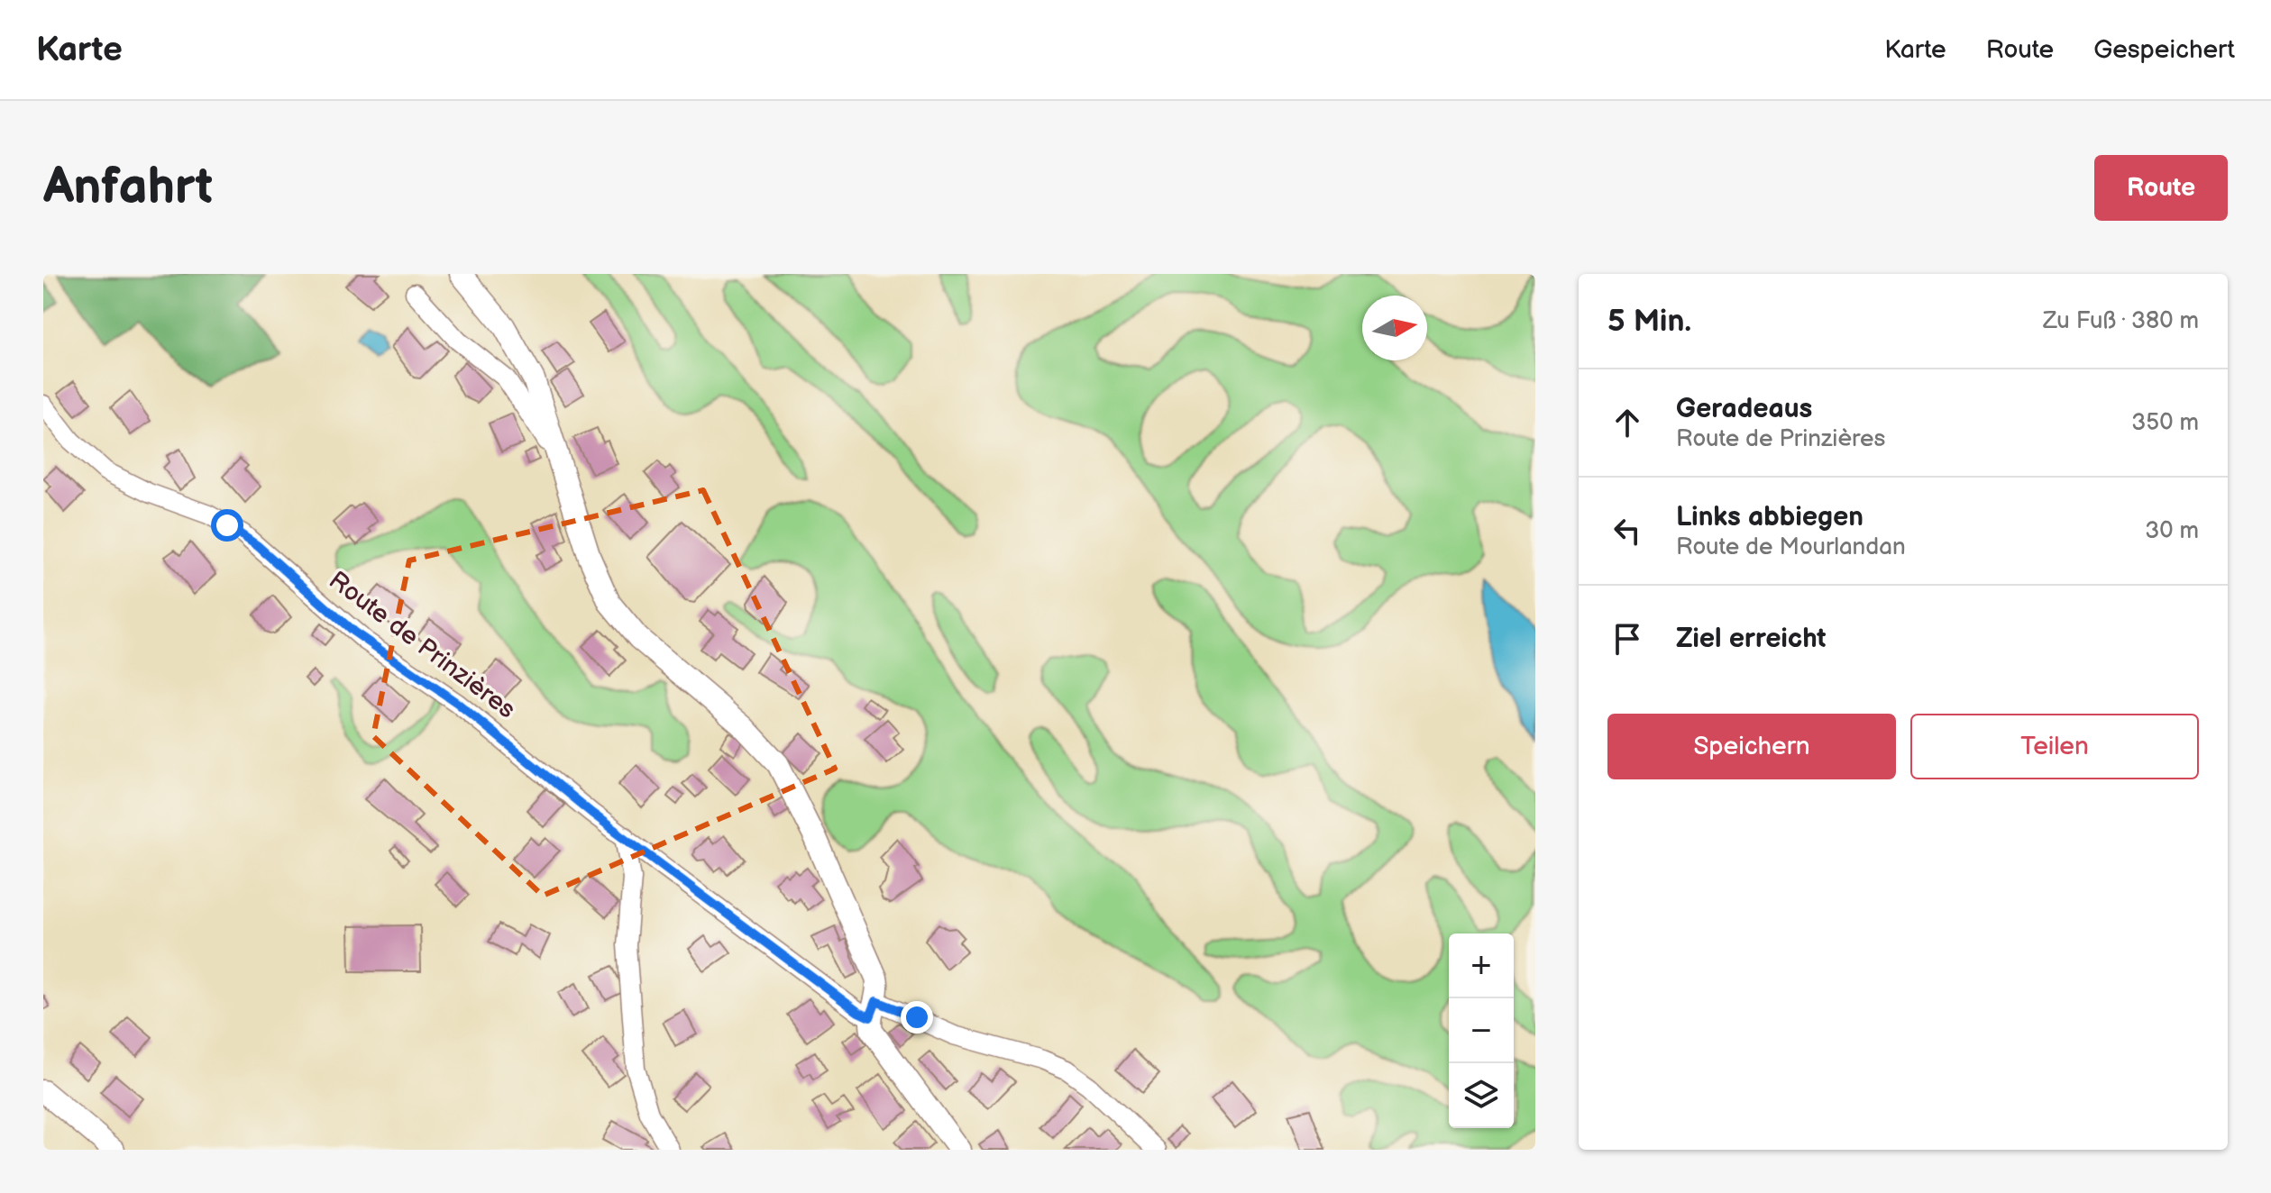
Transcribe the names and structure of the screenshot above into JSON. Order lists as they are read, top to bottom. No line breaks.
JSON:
{"streets":{"street":["Route de Prinzières"]},"north":"right","page":{"header":"Karte","nav":["Karte","Route","Gespeichert"],"buttons":["Route",["Speichern","Teilen"]],"title":"Anfahrt","heading":["5 Min.","Zu Fuß · 380 m"],"list":[["Geradeaus","Route de Prinzières","350 m"],["Links abbiegen","Route de Mourlandan","30 m"],"Ziel erreicht"],"map_buttons":["+","−"]}}
